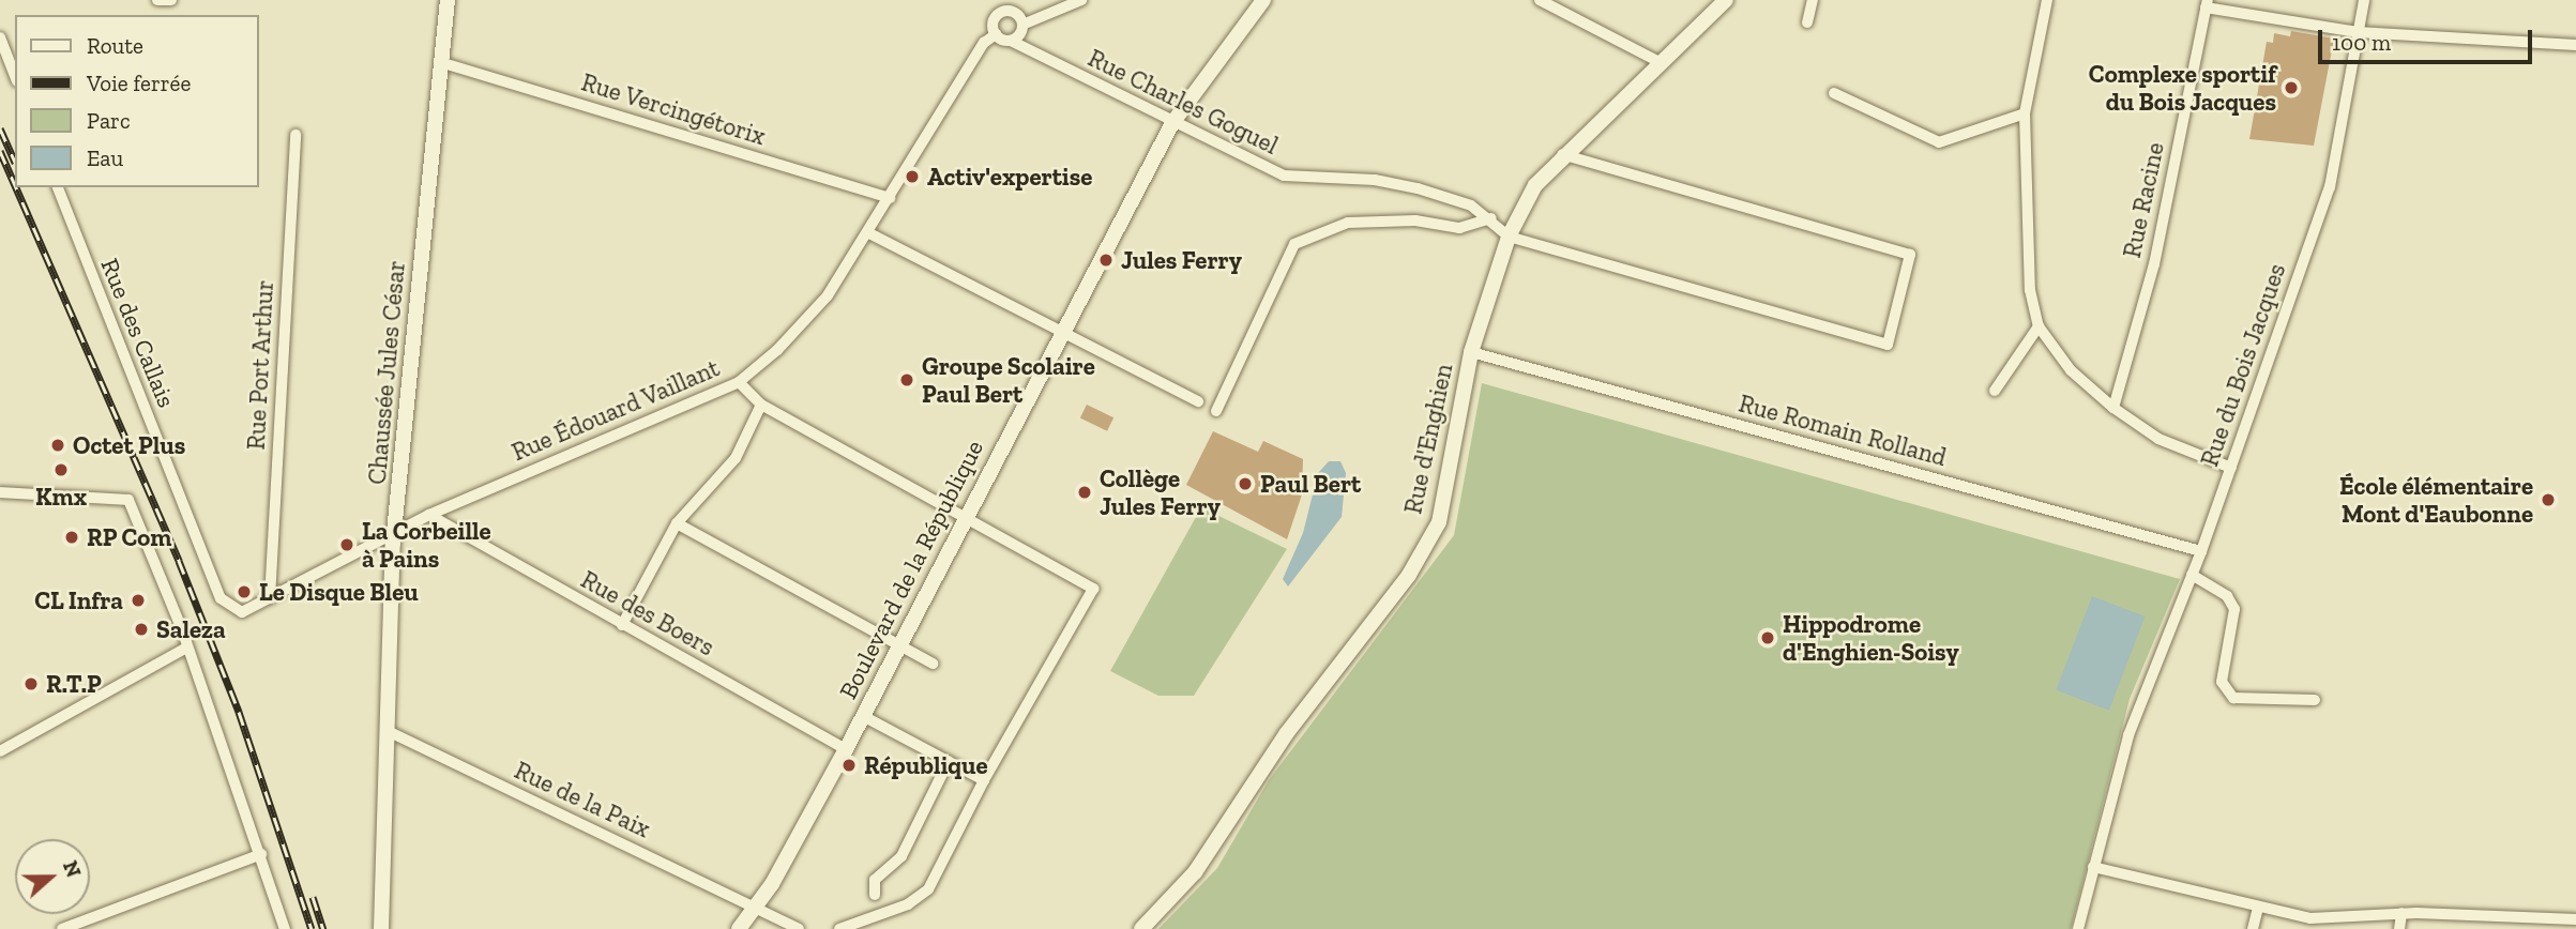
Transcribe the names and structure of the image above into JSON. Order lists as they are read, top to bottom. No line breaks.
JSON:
{"streets":{"street":["Rue Charles Goguel","Rue Vercingétorix","Rue Racine","Rue des Callais","Rue Port Arthur","Rue du Bois Jacques","Chaussée Jules César","Rue Édouard Vaillant","Rue Romain Rolland","Rue d'Enghien","Boulevard de la République","Rue des Boers","Rue de la Paix"]},"crossings":[["Rue Charles Goguel","Rue Édouard Vaillant"],["Rue Charles Goguel","Rue d'Enghien"],["Rue Charles Goguel","Boulevard de la République"],["Rue Vercingétorix","Chaussée Jules César"],["Rue Vercingétorix","Rue Édouard Vaillant"],["Rue des Callais","Rue Édouard Vaillant"],["Rue Port Arthur","Rue Édouard Vaillant"],["Rue du Bois Jacques","Rue Romain Rolland"],["Chaussée Jules César","Rue Édouard Vaillant"],["Chaussée Jules César","Rue de la Paix"],["Rue Édouard Vaillant","Rue des Boers"],["Rue Romain Rolland","Rue d'Enghien"],["Boulevard de la République","Rue des Boers"],["Boulevard de la République","Rue de la Paix"]],"places":["Complexe sportif du Bois Jacques","Activ'expertise","Jules Ferry","Groupe Scolaire Paul Bert","Octet Plus","Kmx","Paul Bert","Collège Jules Ferry","École élémentaire Mont d'Eaubonne","RP Com","La Corbeille à Pains","Le Disque Bleu","CL Infra","Saleza","Hippodrome d'Enghien-Soisy","R.T.P","République"],"legend":["Route","Voie ferrée","Parc","Eau"],"scale_bar":"100 m","north":"right"}
